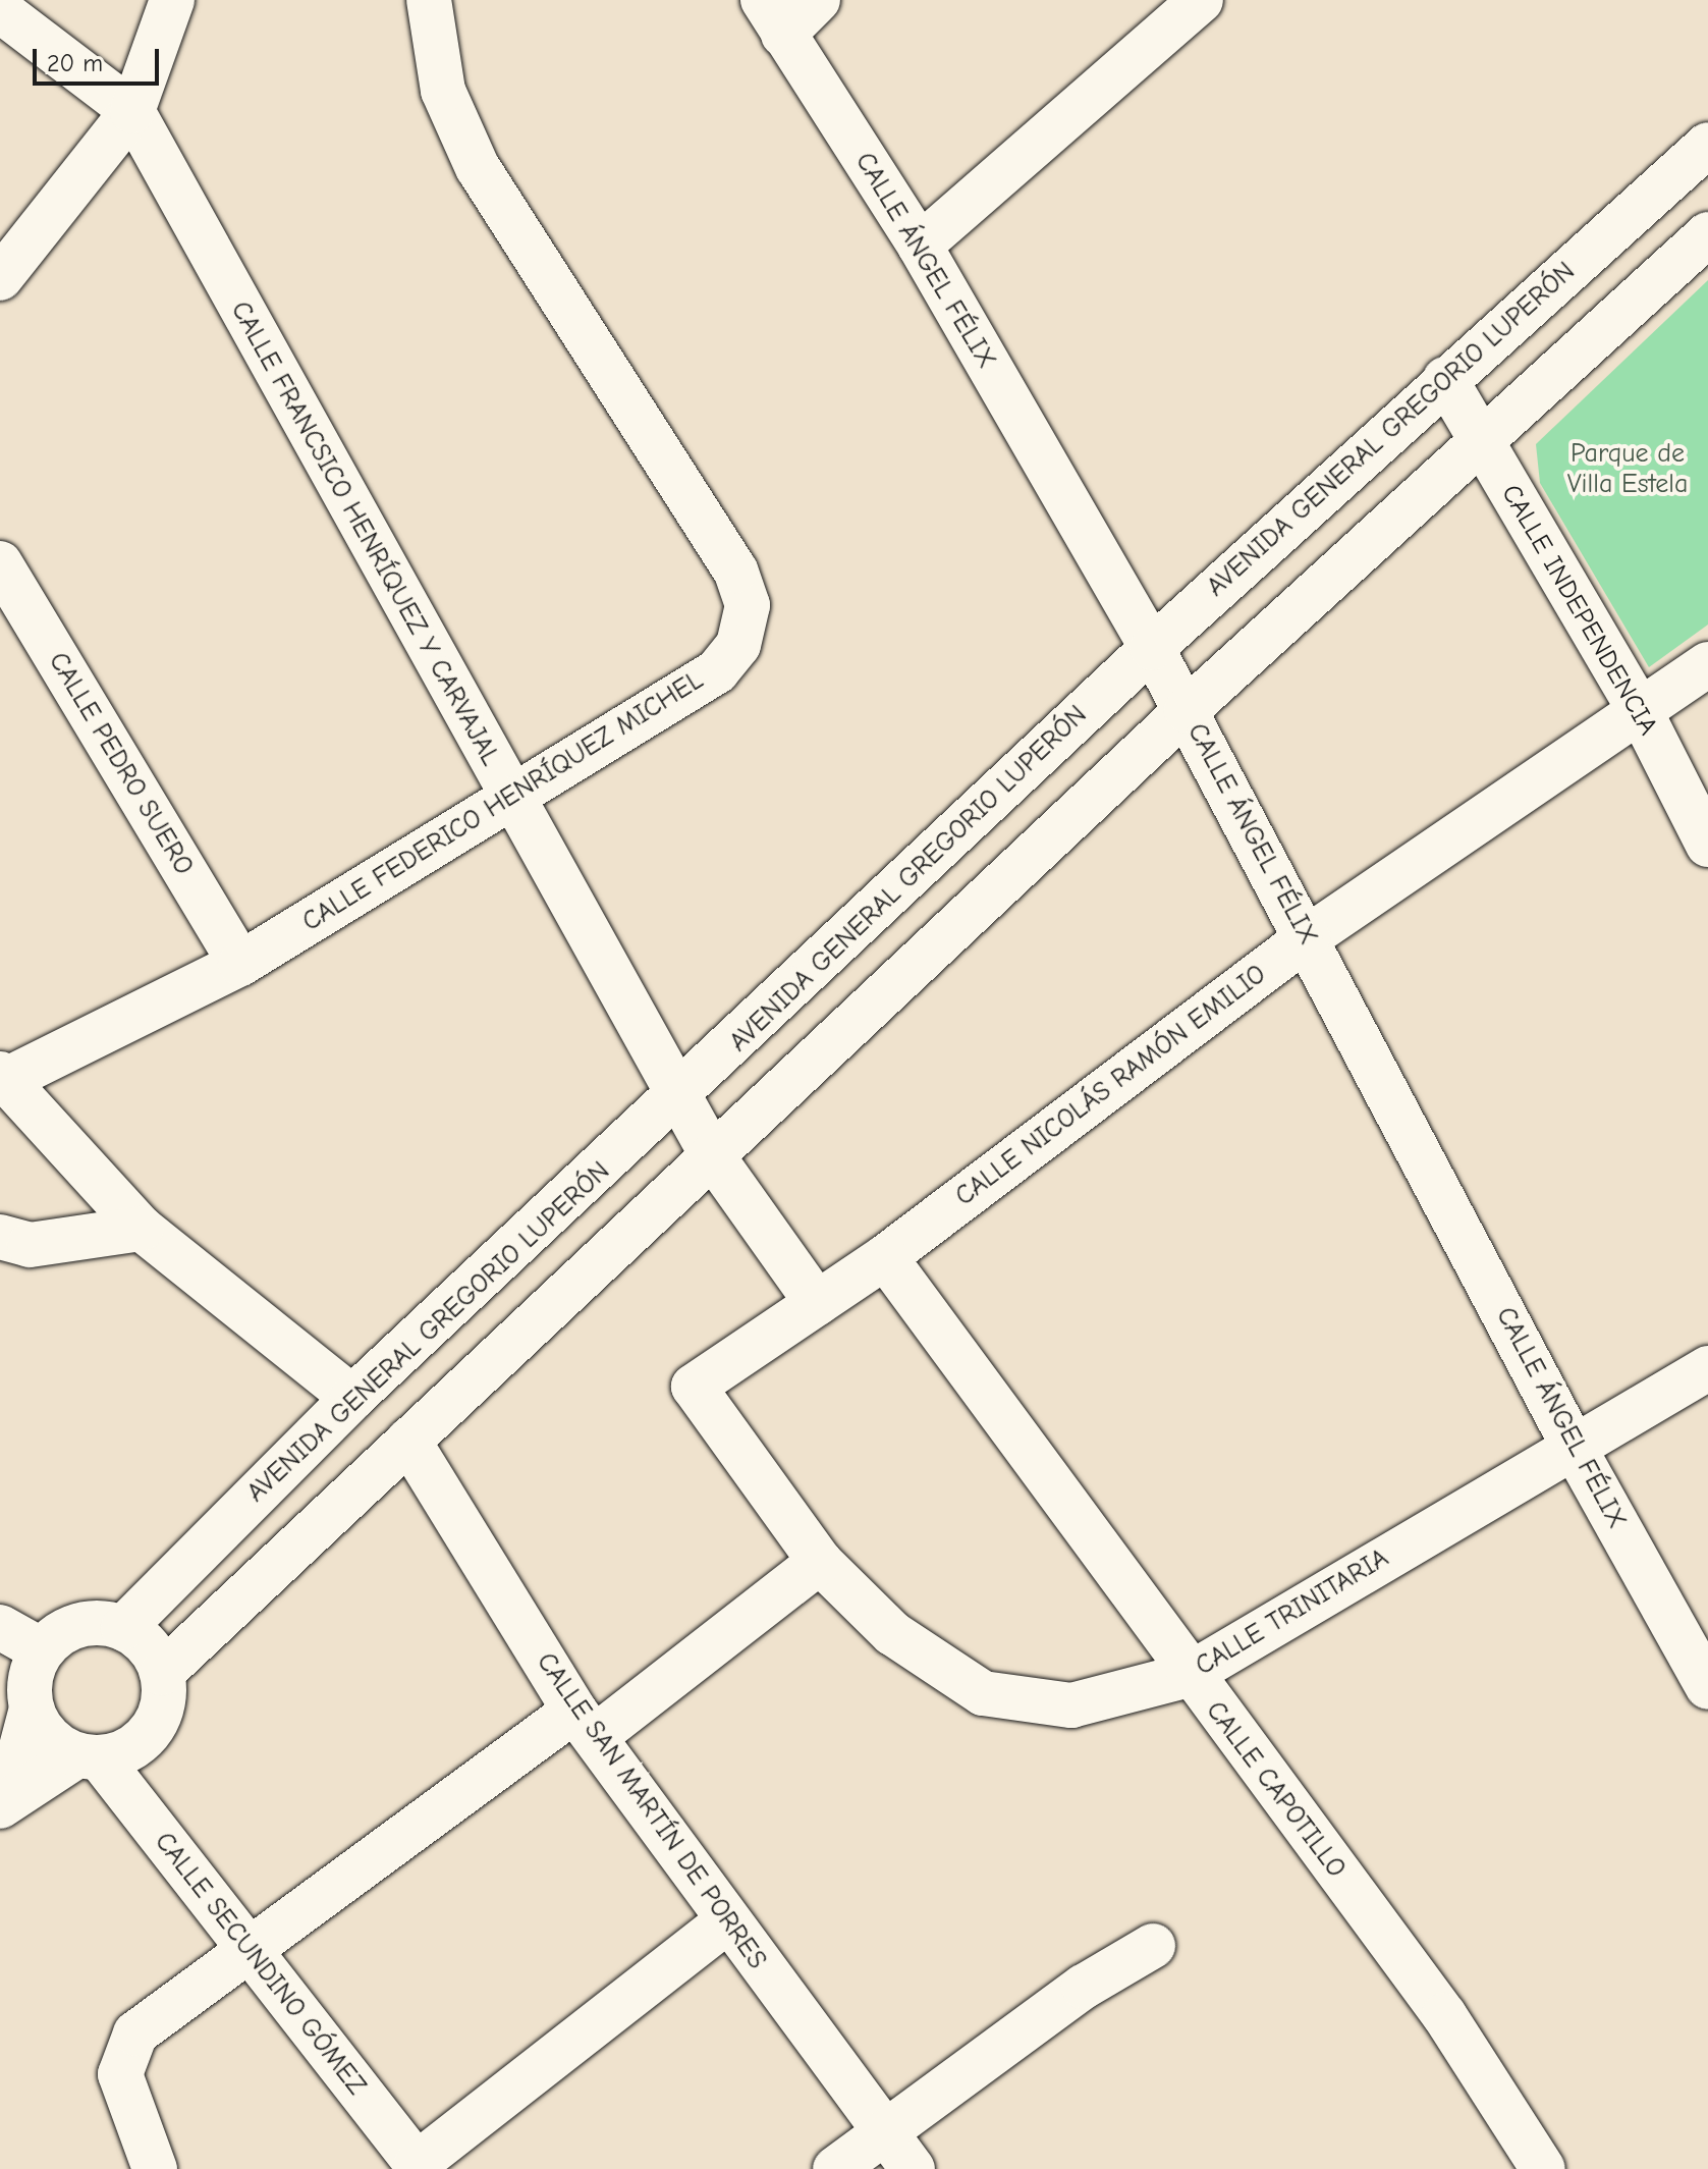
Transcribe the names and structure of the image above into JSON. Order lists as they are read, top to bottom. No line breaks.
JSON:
{"streets":{"street":["CALLE ÁNGEL FÉLIX","AVENIDA GENERAL GREGORIO LUPERÓN","CALLE FRANCSICO HENRÍQUEZ Y CARVAJAL","CALLE INDEPENDENCIA","CALLE PEDRO SUERO","CALLE FEDERICO HENRÍQUEZ MICHEL","CALLE NICOLÁS RAMÓN EMILIO","CALLE TRINITARIA","CALLE CAPOTILLO","CALLE SAN MARTÍN DE PORRES","CALLE SECUNDINO GÓMEZ"]},"crossings":[["CALLE ÁNGEL FÉLIX","AVENIDA GENERAL GREGORIO LUPERÓN"],["CALLE ÁNGEL FÉLIX","CALLE NICOLÁS RAMÓN EMILIO"],["CALLE ÁNGEL FÉLIX","CALLE TRINITARIA"],["AVENIDA GENERAL GREGORIO LUPERÓN","CALLE FRANCSICO HENRÍQUEZ Y CARVAJAL"],["AVENIDA GENERAL GREGORIO LUPERÓN","CALLE INDEPENDENCIA"],["AVENIDA GENERAL GREGORIO LUPERÓN","CALLE SECUNDINO GÓMEZ"],["CALLE FRANCSICO HENRÍQUEZ Y CARVAJAL","CALLE FEDERICO HENRÍQUEZ MICHEL"],["CALLE FRANCSICO HENRÍQUEZ Y CARVAJAL","CALLE NICOLÁS RAMÓN EMILIO"],["CALLE INDEPENDENCIA","CALLE NICOLÁS RAMÓN EMILIO"],["CALLE PEDRO SUERO","CALLE FEDERICO HENRÍQUEZ MICHEL"],["CALLE NICOLÁS RAMÓN EMILIO","CALLE TRINITARIA"],["CALLE NICOLÁS RAMÓN EMILIO","CALLE CAPOTILLO"],["CALLE TRINITARIA","CALLE CAPOTILLO"]],"parks":["Parque de Villa Estela"],"scale_bar":"20 m"}
